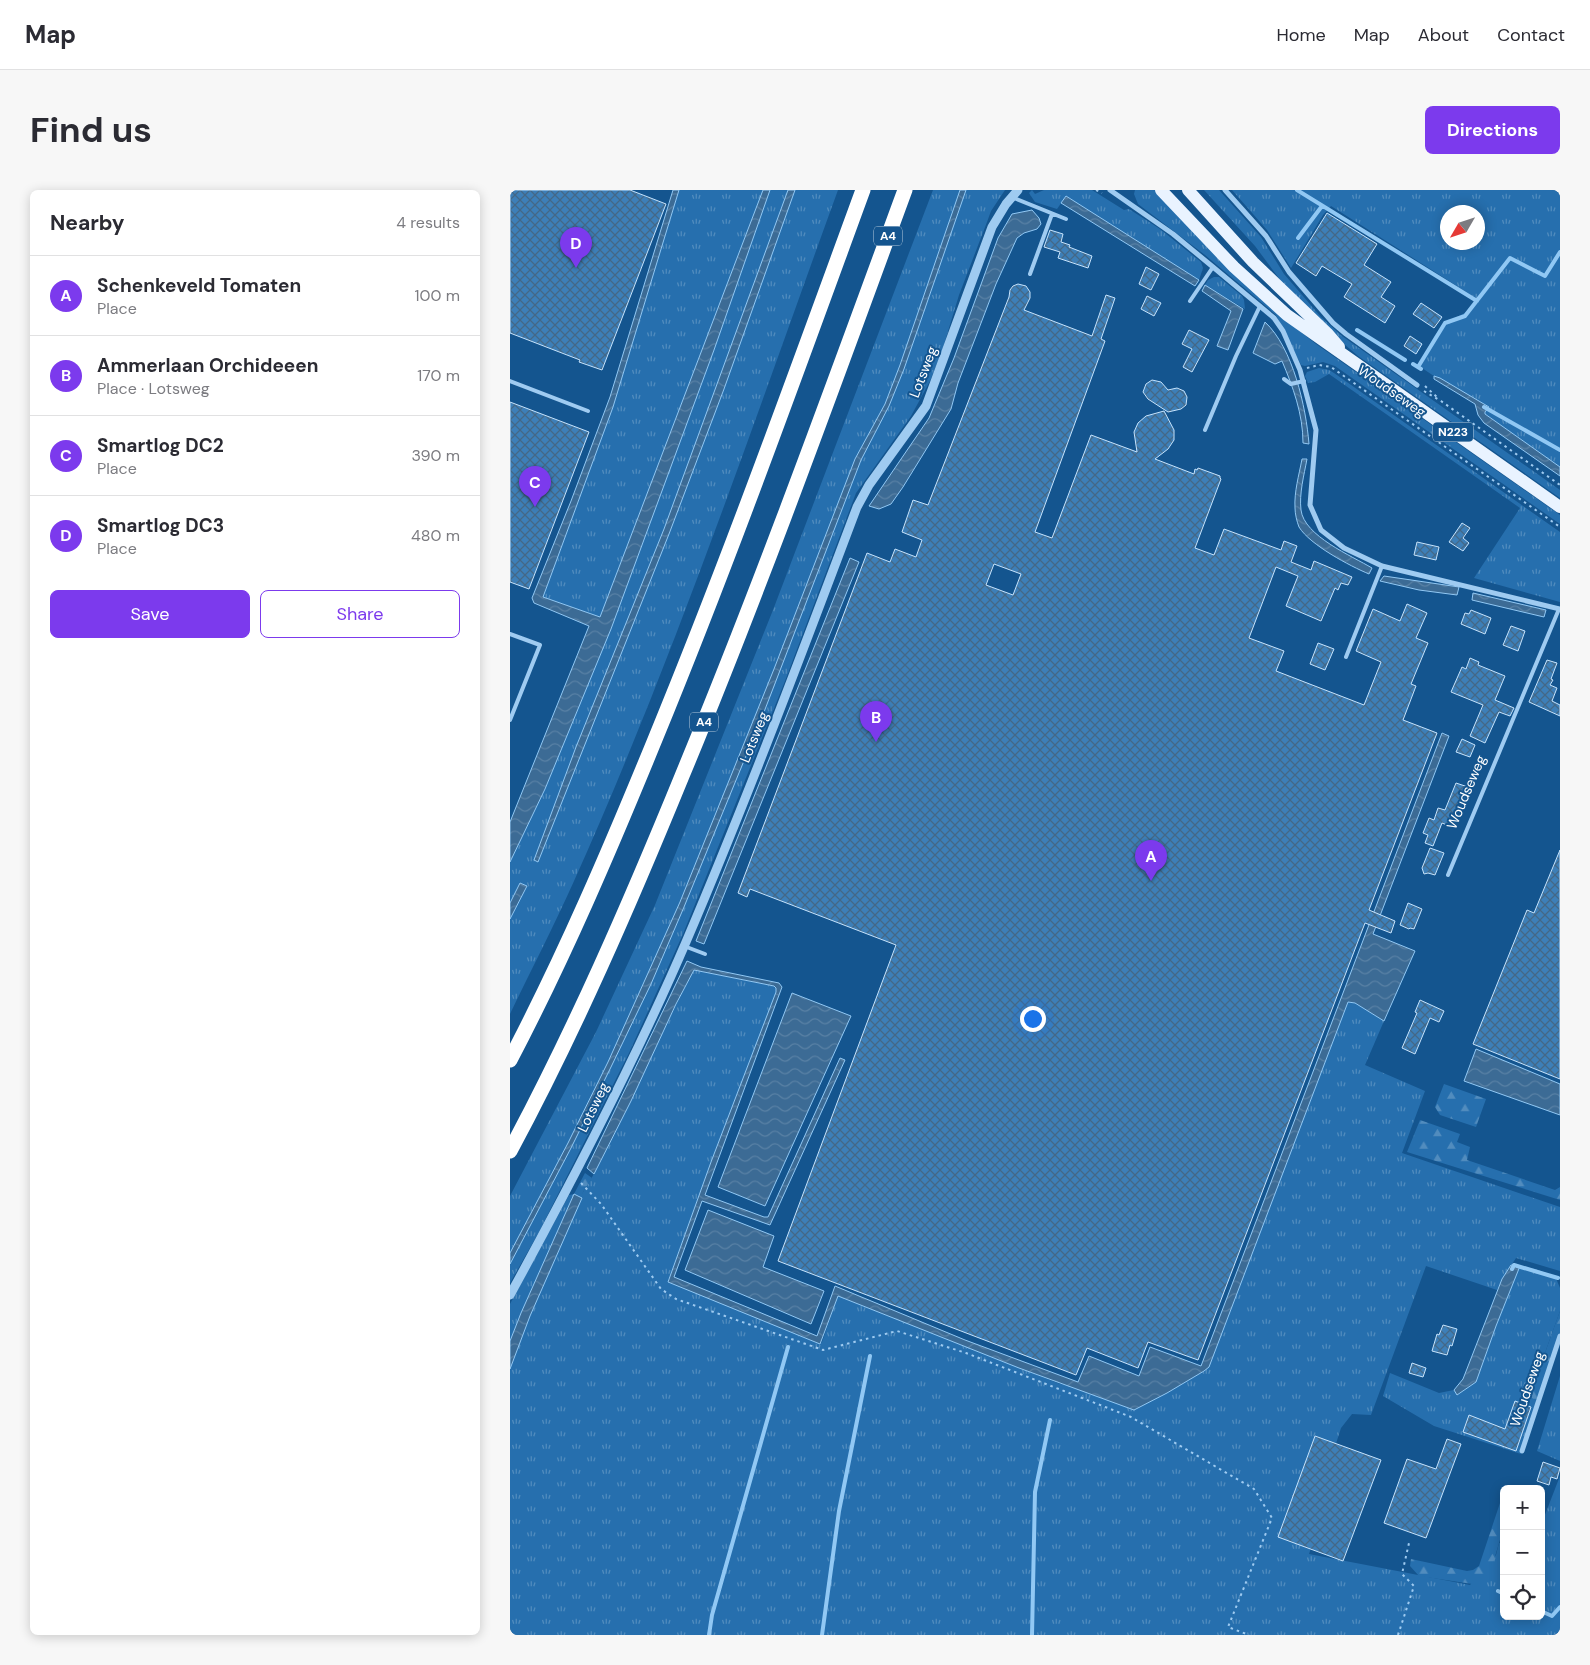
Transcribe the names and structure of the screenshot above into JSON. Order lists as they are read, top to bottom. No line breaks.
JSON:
{"streets":{"highway":["A4"],"main road":["Woudseweg","N223"],"street":["Lotsweg"]},"north":"bottom left","page":{"header":"Map","nav":["Home","Map","About","Contact"],"buttons":["Directions",["Save","Share"]],"title":"Find us","heading":["Nearby","4 results"],"pins":["D","C","B","A"],"list":[{"mark":"A","name":"Schenkeveld Tomaten","note":"Place","value":"100 m"},{"mark":"B","name":"Ammerlaan Orchideeen","note":"Place · Lotsweg","value":"170 m"},{"mark":"C","name":"Smartlog DC2","note":"Place","value":"390 m"},{"mark":"D","name":"Smartlog DC3","note":"Place","value":"480 m"}],"map_buttons":["+","−"]}}
